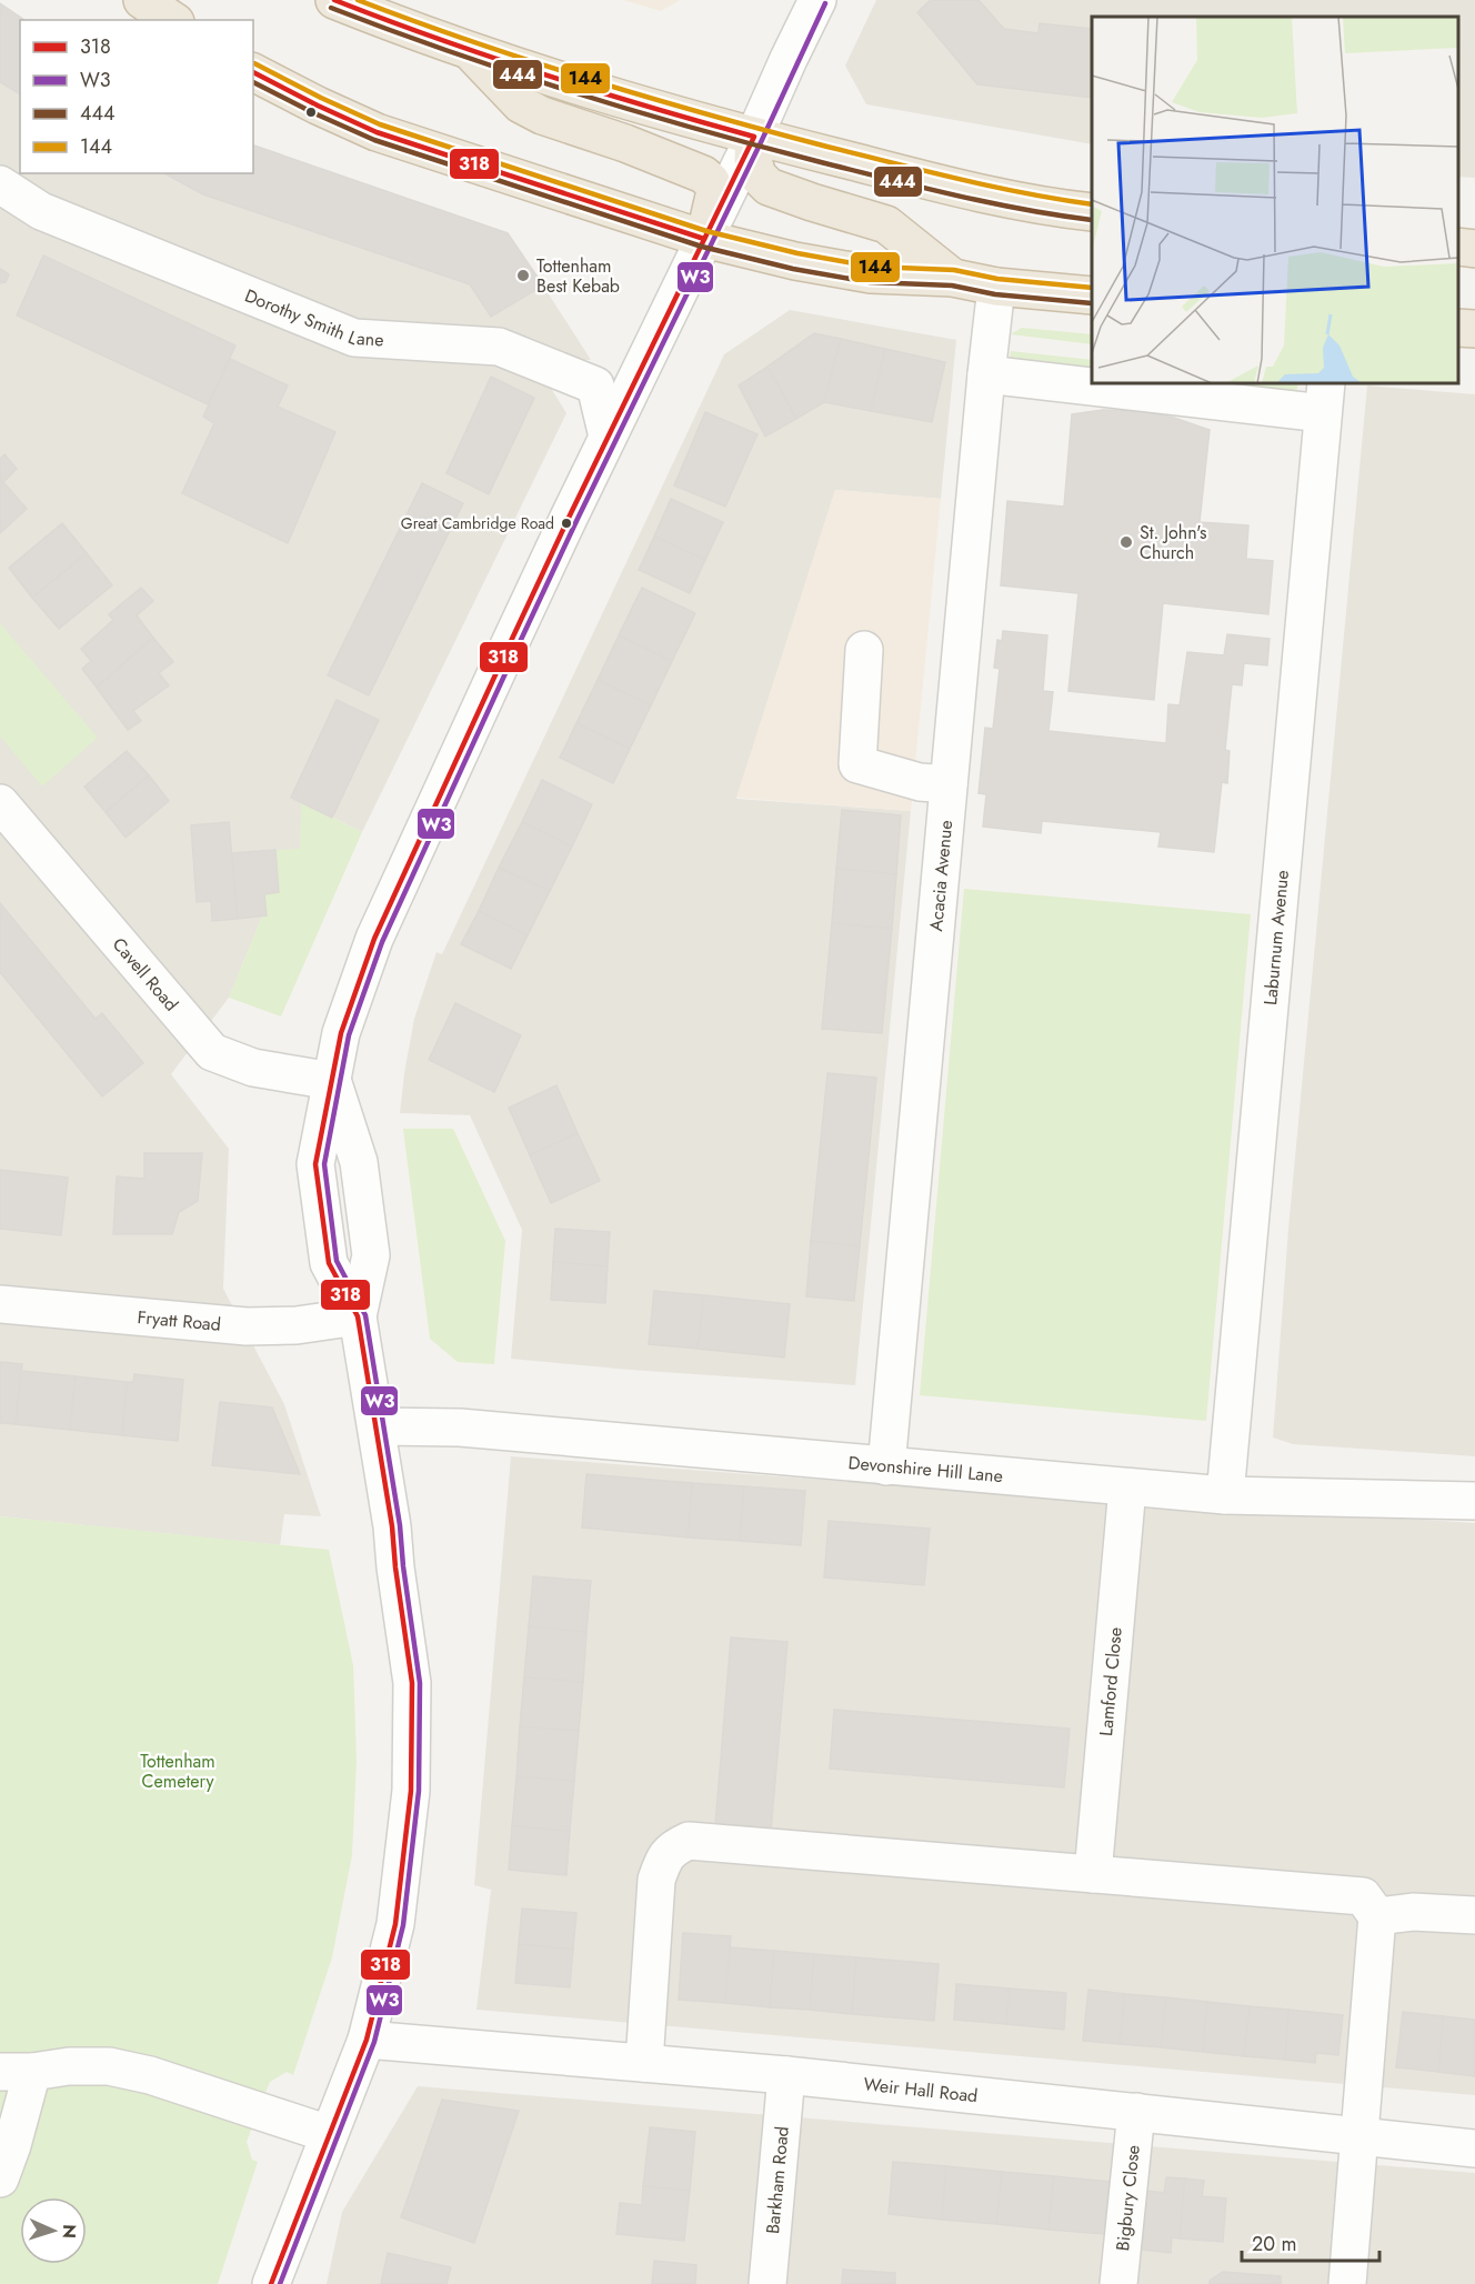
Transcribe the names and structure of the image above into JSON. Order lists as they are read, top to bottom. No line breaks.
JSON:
{"streets":{"street":["Dorothy Smith Lane","Acacia Avenue","Laburnum Avenue","Cavell Road","Fryatt Road","Devonshire Hill Lane","Lamford Close","Weir Hall Road","Barkham Road","Bigbury Close"]},"crossings":[["Acacia Avenue","Devonshire Hill Lane"],["Laburnum Avenue","Devonshire Hill Lane"],["Devonshire Hill Lane","Lamford Close"],["Weir Hall Road","Barkham Road"],["Weir Hall Road","Bigbury Close"]],"parks":["Tottenham Cemetery"],"places":["Tottenham Best Kebab","Great Cambridge Road","St. John's Church"],"lines":["transit line 318","transit line 144","transit line W3","transit line 444"],"legend":["318","W3","444","144"],"scale_bar":"20 m","north":"right"}
